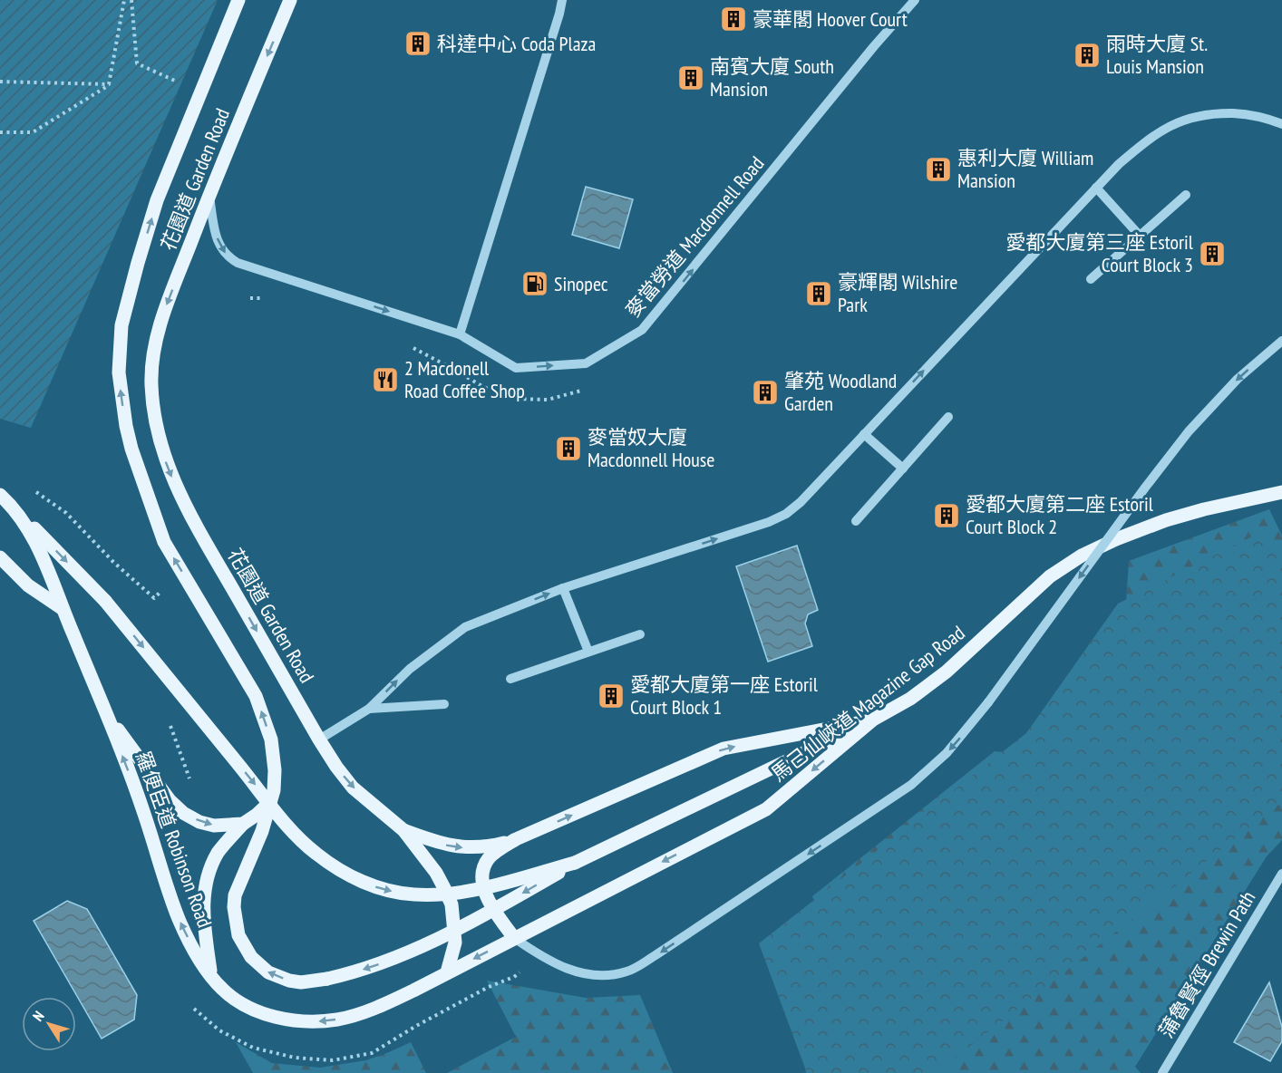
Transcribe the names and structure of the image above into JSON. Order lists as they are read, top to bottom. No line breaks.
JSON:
{"streets":{"main road":["花園道 Garden Road","馬己仙峽道 Magazine Gap Road","羅便臣道 Robinson Road"],"street":["麥當勞道 Macdonnell Road","蒲魯賢徑 Brewin Path"]},"crossings":[["花園道 Garden Road","麥當勞道 Macdonnell Road"],["花園道 Garden Road","馬己仙峽道 Magazine Gap Road"]],"places":{"building":["豪華閣 Hoover Court","科達中心 Coda Plaza","雨時大廈 St. Louis Mansion","南賓大廈 South Mansion","惠利大廈 William Mansion","愛都大廈第三座 Estoril Court Block 3","豪輝閣 Wilshire Park","肇苑 Woodland Garden","麥當奴大廈 Macdonnell House","愛都大廈第二座 Estoril Court Block 2","愛都大廈第一座 Estoril Court Block 1"],"fuel station":["Sinopec"],"restaurant":["2 Macdonell Road Coffee Shop"]},"north":"top left"}
